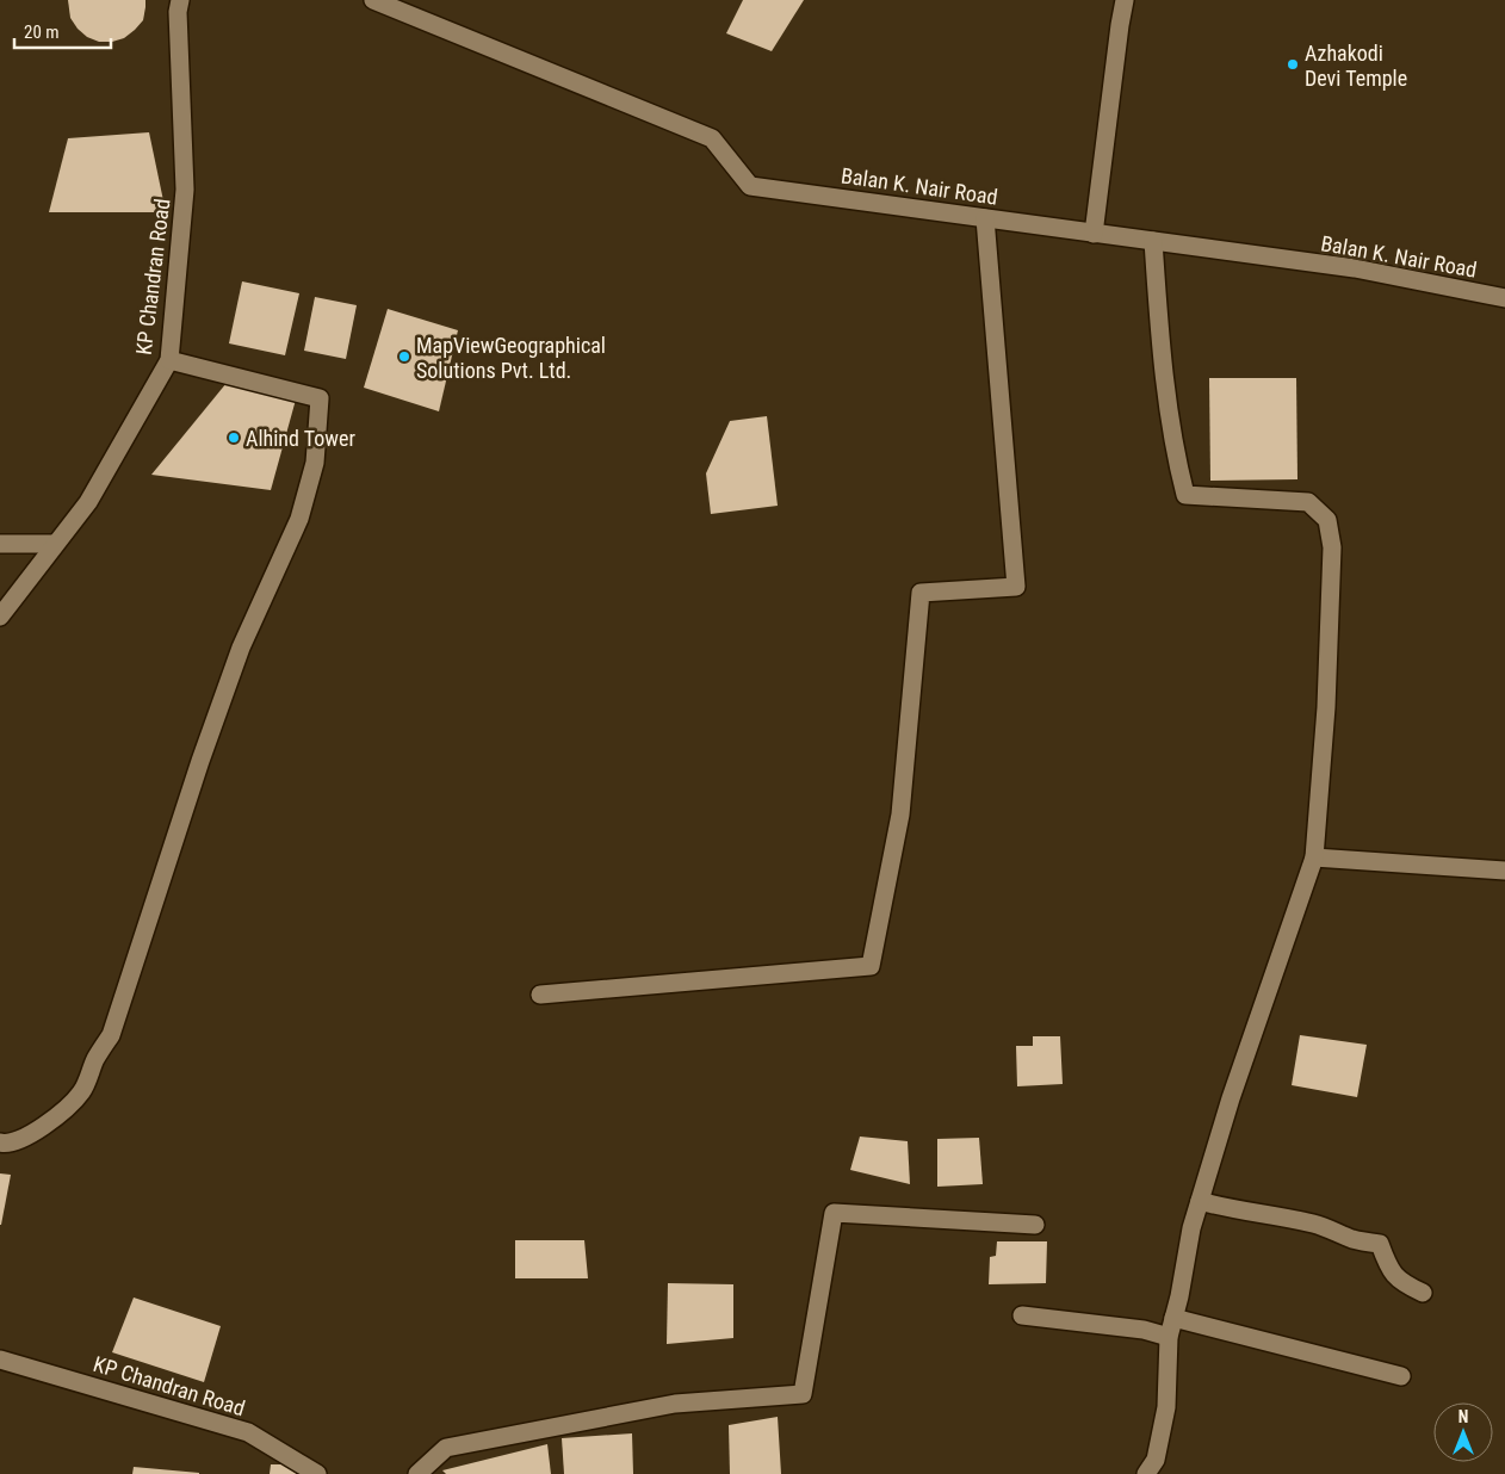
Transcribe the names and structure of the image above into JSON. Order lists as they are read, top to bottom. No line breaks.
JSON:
{"streets":{"street":["Balan K. Nair Road","KP Chandran Road"]},"places":["Azhakodi Devi Temple","MapViewGeographical Solutions Pvt. Ltd.","Alhind Tower"],"scale_bar":"20 m","north":"top"}
